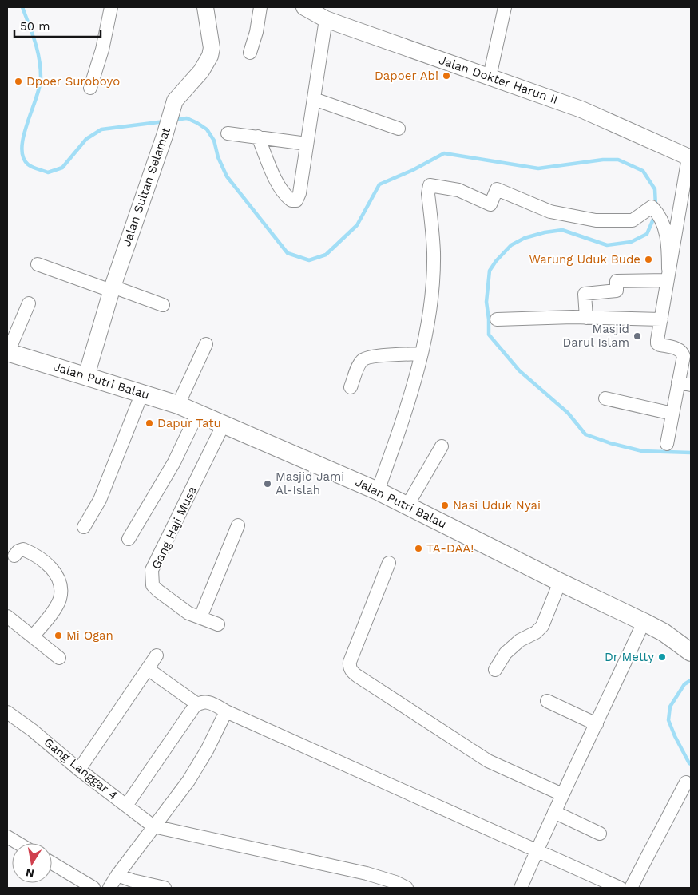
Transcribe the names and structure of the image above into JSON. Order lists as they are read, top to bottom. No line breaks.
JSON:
{"streets":{"main road":["Jalan Putri Balau"],"street":["Jalan Dokter Harun II","Jalan Sultan Selamat","Gang Haji Musa","Gang Langgar 4"]},"crossings":[["Jalan Sultan Selamat","Jalan Putri Balau"],["Jalan Putri Balau","Gang Haji Musa"]],"places":["Dapoer Abi","Dpoer Suroboyo","Warung Uduk Bude","Masjid Darul Islam","Dapur Tatu","Masjid Jami Al-Islah","Nasi Uduk Nyai","TA-DAA!","Mi Ogan","Dr Metty"],"scale_bar":"50 m","north":"bottom"}
